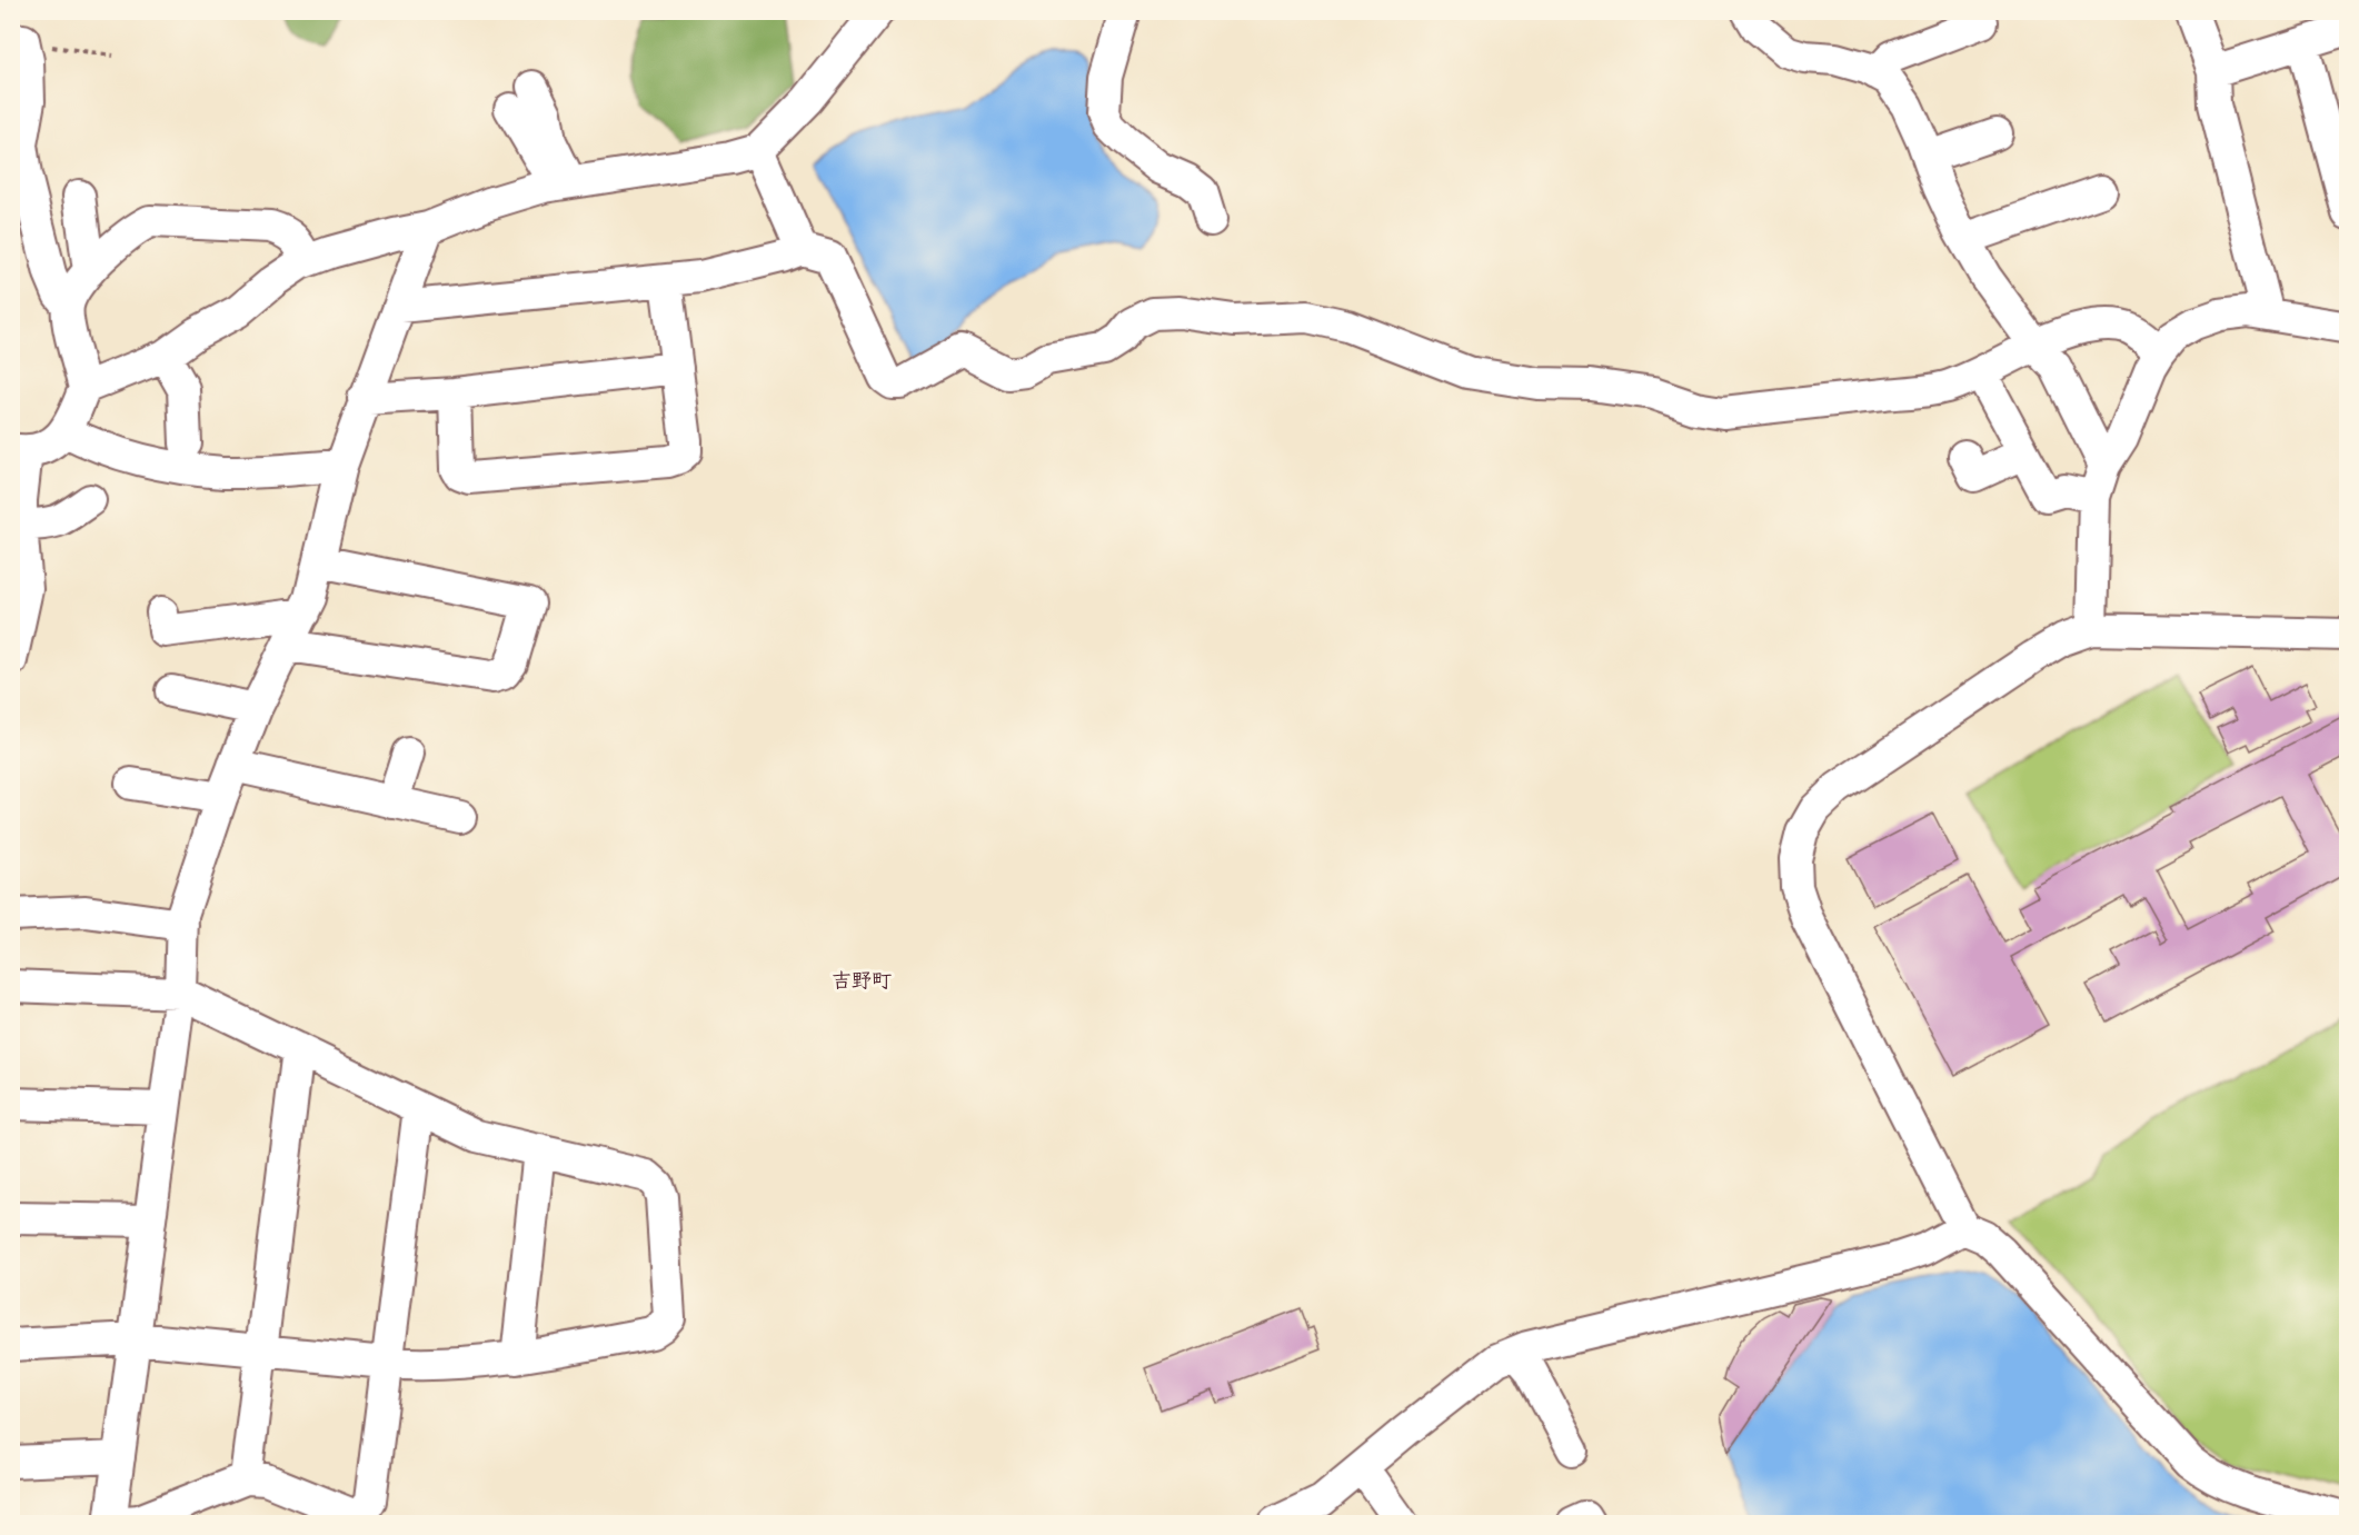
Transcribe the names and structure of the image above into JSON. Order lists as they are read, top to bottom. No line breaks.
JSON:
{"districts":["吉野町"]}
